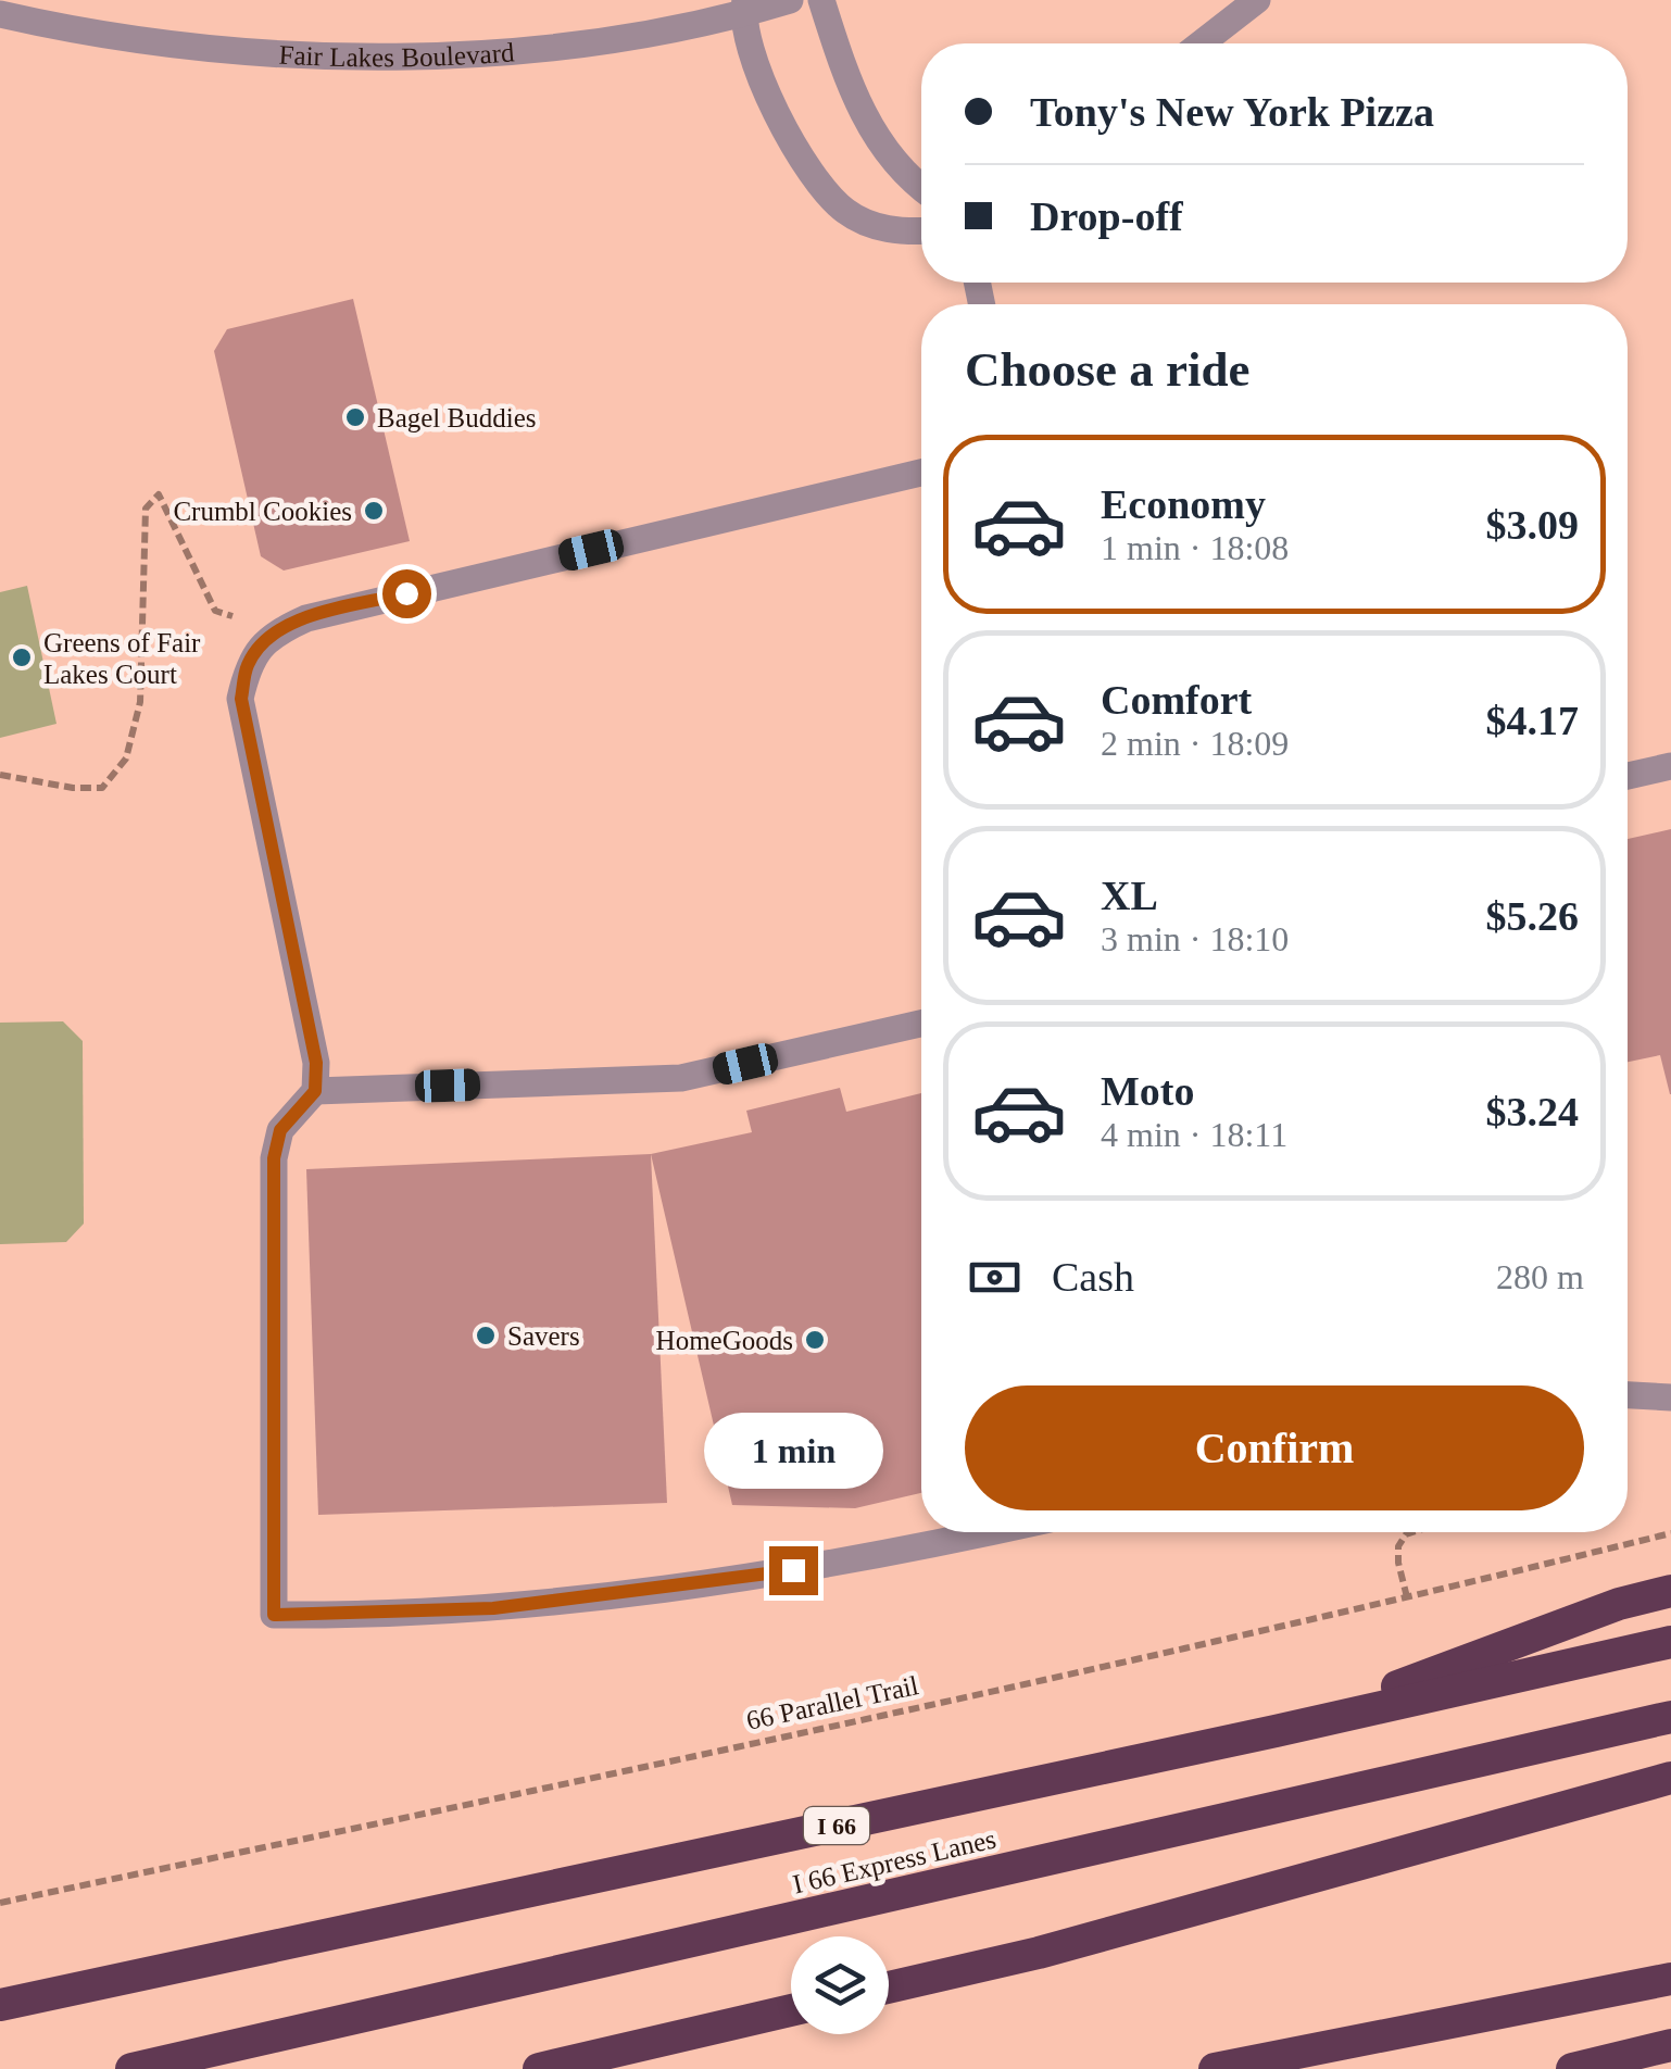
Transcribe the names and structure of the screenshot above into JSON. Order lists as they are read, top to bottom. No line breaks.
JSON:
{"streets":{"highway":["I 66","I 66 Express Lanes"],"street":["Fair Lakes Boulevard"],"path":["66 Parallel Trail"]},"places":["Bagel Buddies","Crumbl Cookies","Greens of Fair Lakes Court","Savers","HomeGoods"],"page":{"banner":["Tony's New York Pizza","Drop-off"],"heading":"Choose a ride","list":[{"name":"Economy","note":"1 min · 18:08","value":"$3.09"},{"name":"Comfort","note":"2 min · 18:09","value":"$4.17"},{"name":"XL","note":"3 min · 18:10","value":"$5.26"},{"name":"Moto","note":"4 min · 18:11","value":"$3.24"}],"pay":["Cash","280 m"],"buttons":"Confirm","bubble":"1 min"}}
